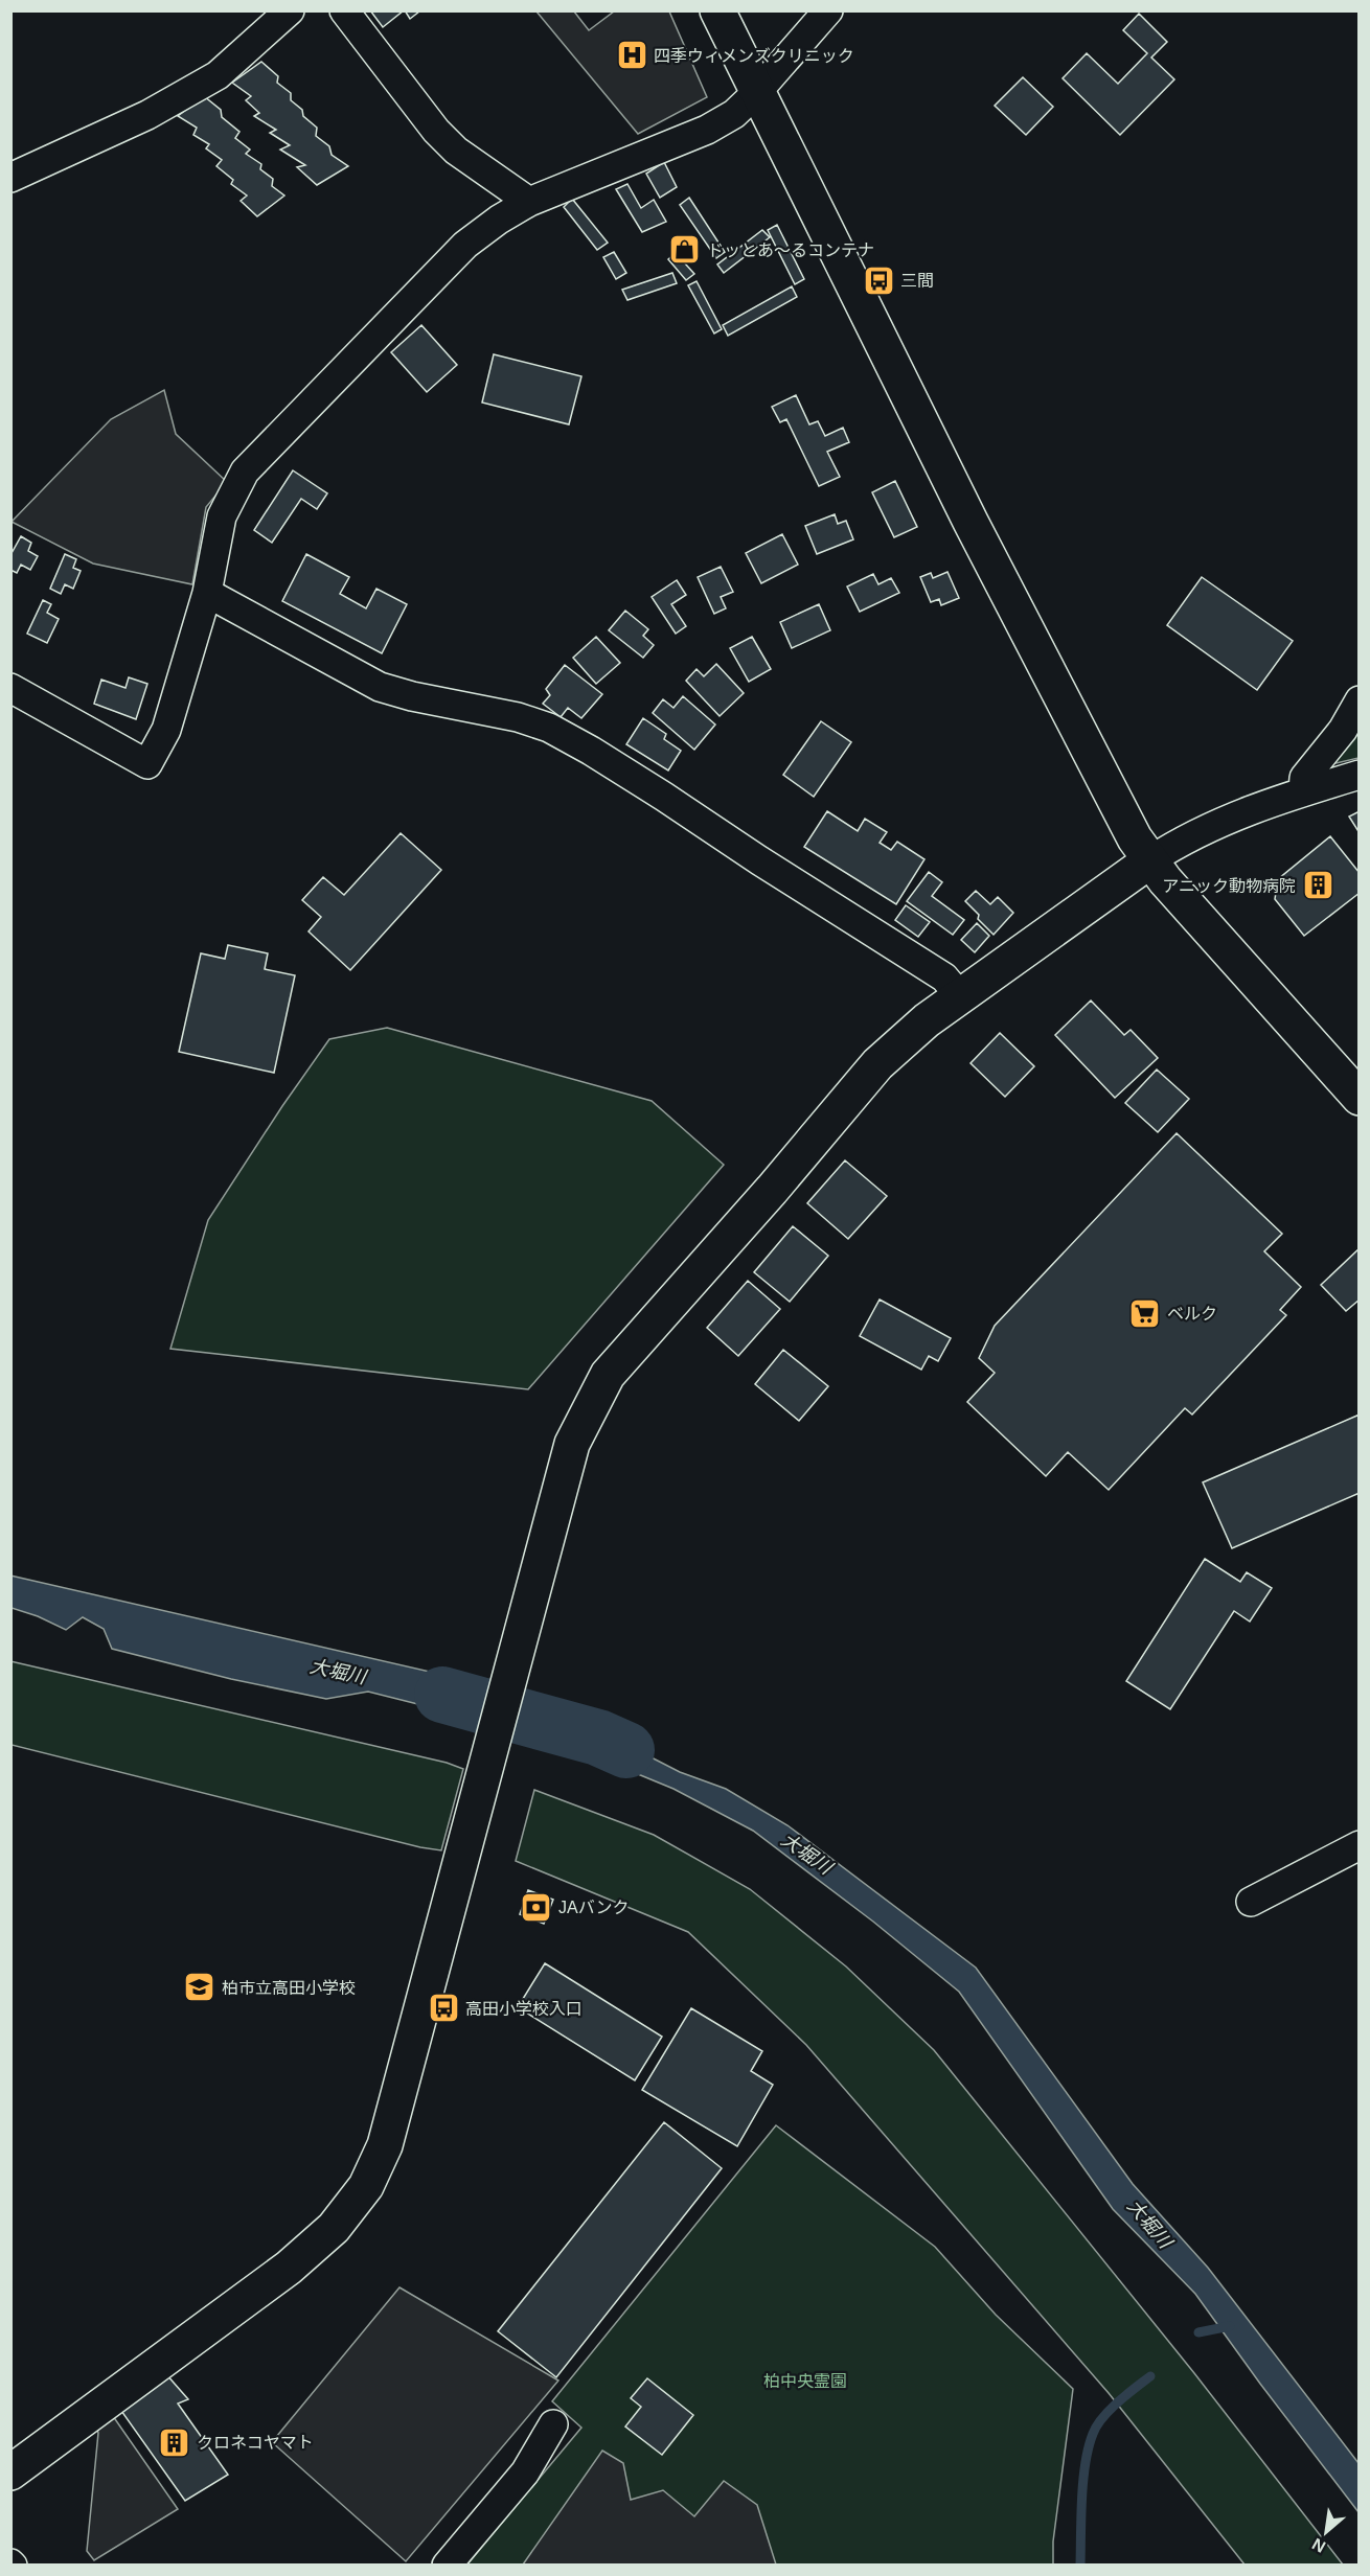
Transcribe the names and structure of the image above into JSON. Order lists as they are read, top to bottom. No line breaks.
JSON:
{"water":["大堀川"],"parks":["柏中央霊園"],"places":{"hospital":["四季ウィメンズクリニック"],"shop":["ドッとあ〜るコンテナ"],"bus stop":["三間","高田小学校入口"],"building":["アニック動物病院","クロネコヤマト"],"supermarket":["ベルク"],"bank":["JAバンク"],"school or university":["柏市立高田小学校"]},"north":"bottom left"}
